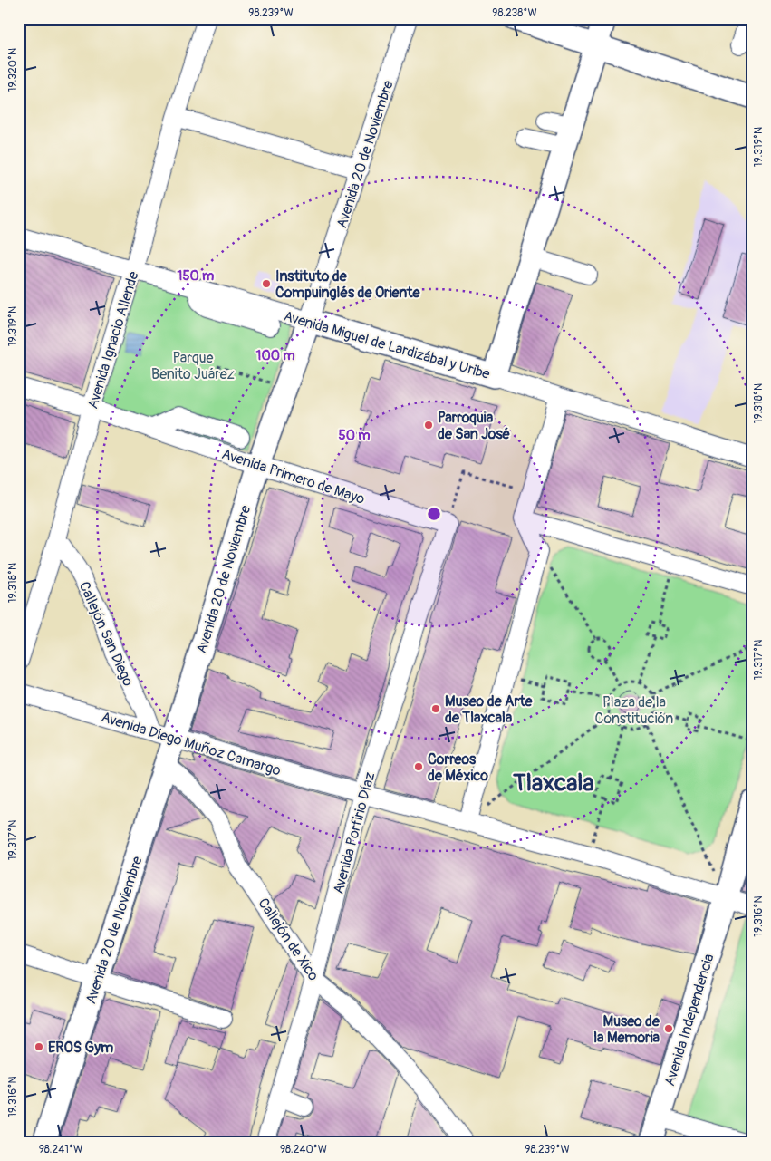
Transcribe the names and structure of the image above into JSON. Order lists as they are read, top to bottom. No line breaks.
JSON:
{"streets":{"main road":["Avenida 20 de Noviembre","Avenida Miguel de Lardizábal y Uribe","Avenida Independencia"],"street":["Avenida Ignacio Allende","Avenida Primero de Mayo","Callejón San Diego","Avenida Diego Muñoz Camargo","Avenida Porfirio Díaz","Callejón de Xico"]},"crossings":[["Avenida 20 de Noviembre","Avenida Miguel de Lardizábal y Uribe"],["Avenida 20 de Noviembre","Avenida Primero de Mayo"],["Avenida 20 de Noviembre","Avenida Diego Muñoz Camargo"],["Avenida 20 de Noviembre","Callejón de Xico"],["Avenida Ignacio Allende","Avenida Miguel de Lardizábal y Uribe"],["Avenida Ignacio Allende","Avenida Primero de Mayo"],["Avenida Ignacio Allende","Callejón San Diego"],["Avenida Primero de Mayo","Avenida Porfirio Díaz"],["Callejón San Diego","Avenida Diego Muñoz Camargo"],["Avenida Diego Muñoz Camargo","Avenida Porfirio Díaz"],["Avenida Porfirio Díaz","Callejón de Xico"]],"districts":["Tlaxcala"],"parks":["Parque Benito Juárez","Plaza de la Constitución"],"places":["Instituto de Compuinglés de Oriente","Parroquia de San José","Museo de Arte de Tlaxcala","Correos de México","Museo de la Memoria","EROS Gym"],"coordinates":["98.239°W","98.238°W","19.320°N","19.319°N","19.318°N","19.317°N","19.316°N","98.241°W","98.240°W"],"rings":["150 m","100 m","50 m"]}
